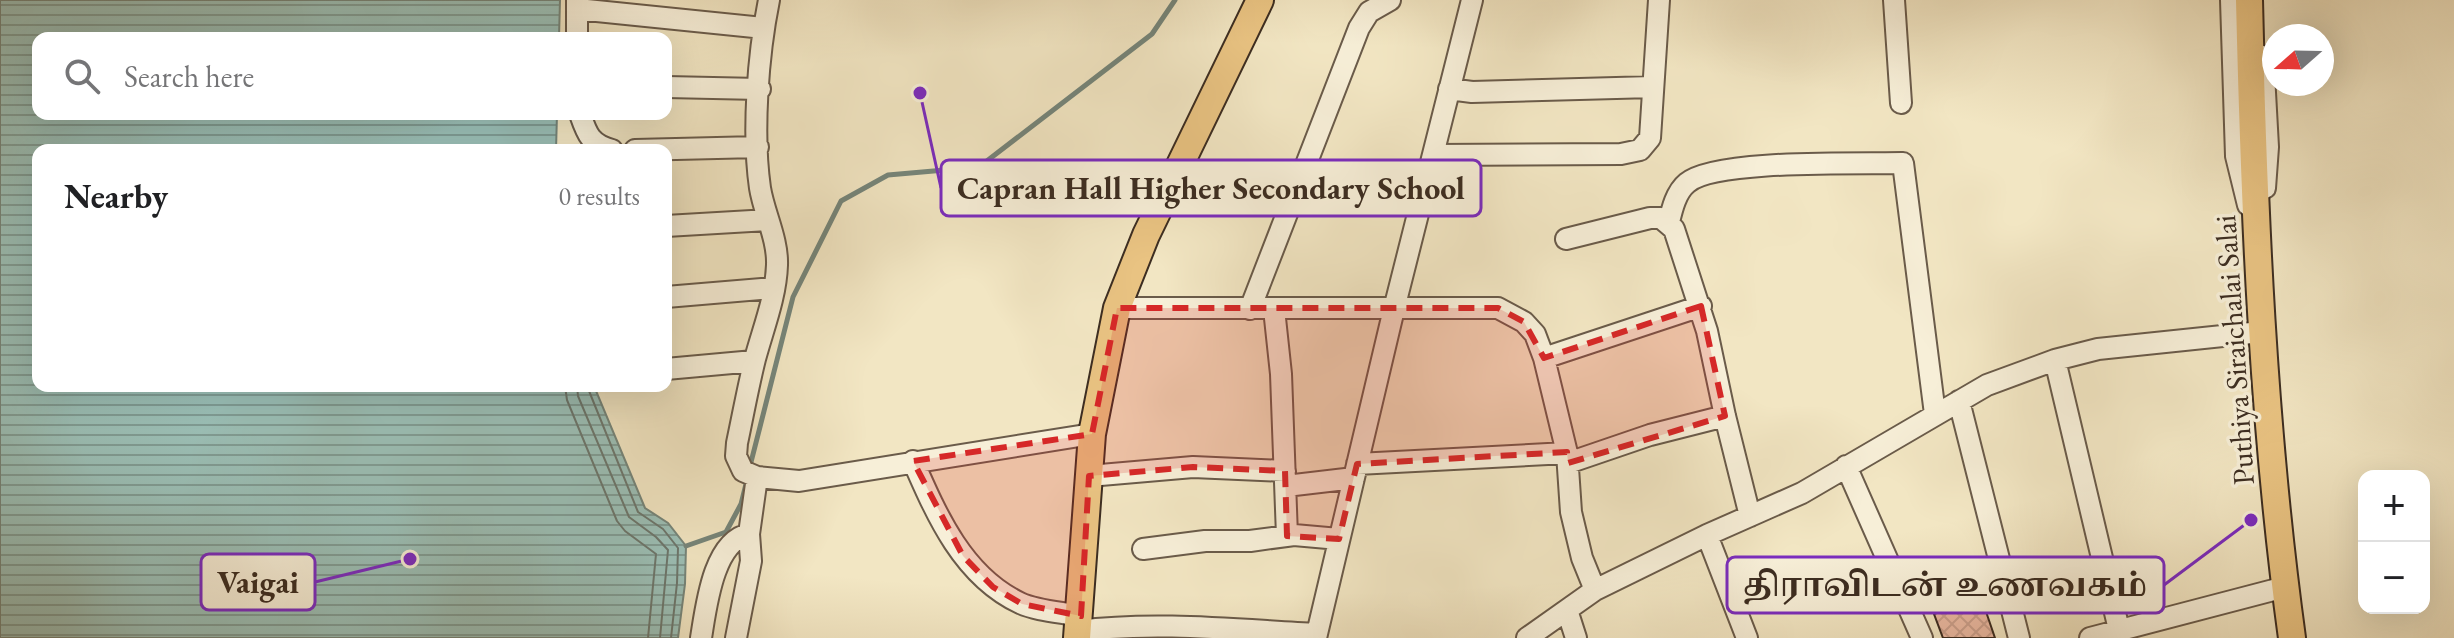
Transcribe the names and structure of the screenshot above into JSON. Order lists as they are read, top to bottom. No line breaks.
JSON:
{"streets":{"main road":["Puthiya Siraichalai Salai"]},"places":["Capran Hall Higher Secondary School","திராவிடன் உணவகம்","Vaigai"],"north":"left","page":{"search":"Search here","heading":["Nearby","0 results"],"map_buttons":["+","−"]}}
